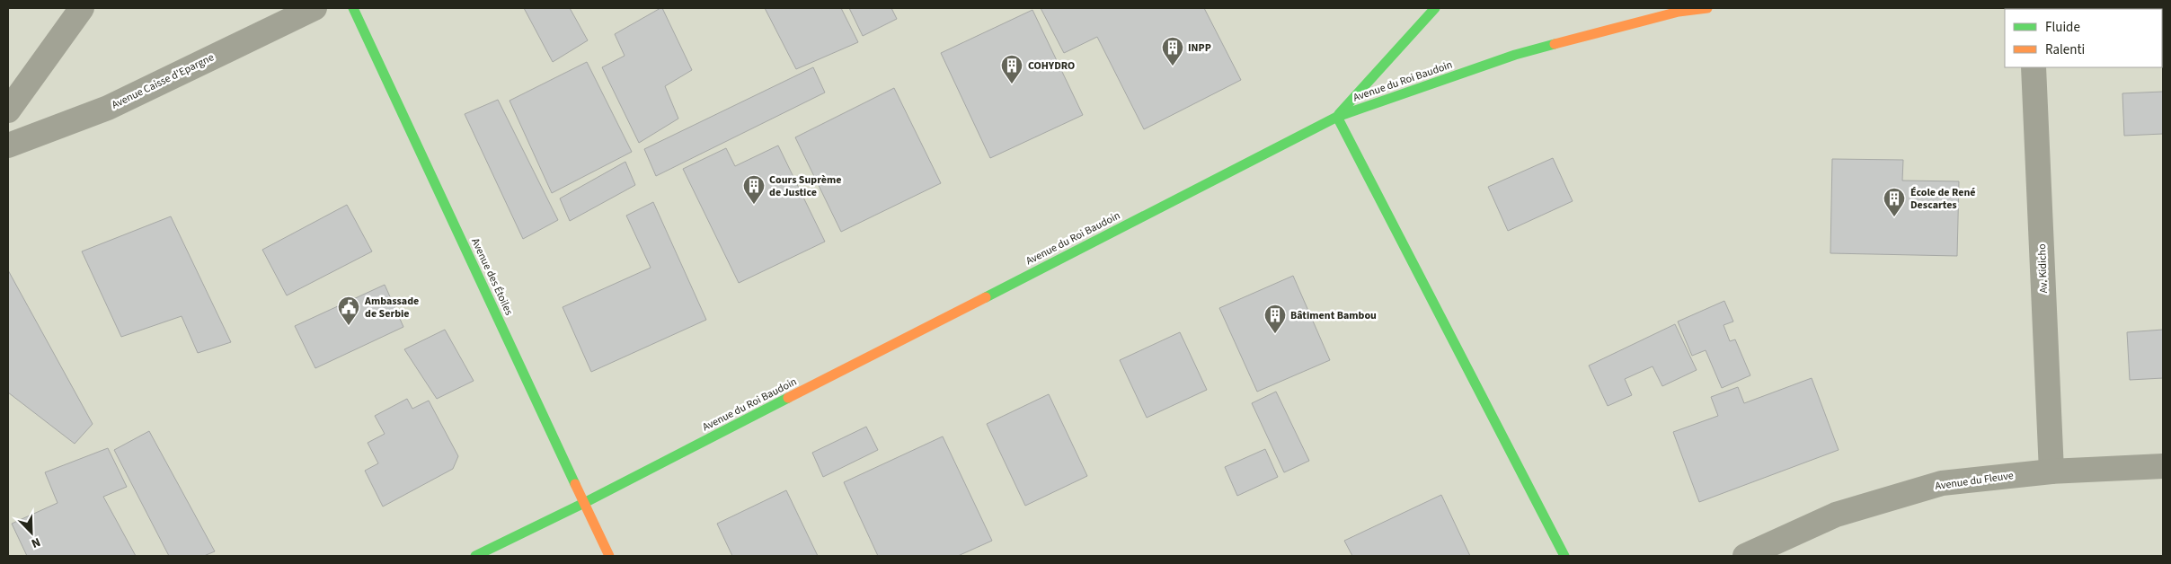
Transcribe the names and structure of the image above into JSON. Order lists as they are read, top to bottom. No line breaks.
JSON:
{"streets":{"street":["Avenue Caisse d'Epargne","Avenue du Roi Baudoin","Av. Kidicho","Avenue des Étoiles","Avenue du Fleuve"]},"crossings":[["Avenue du Roi Baudoin","Avenue des Étoiles"],["Av. Kidicho","Avenue du Fleuve"]],"places":{"building":["INPP","COHYDRO","Cours Suprème de Justice","École de René Descartes","Bâtiment Bambou"],"public building":["Ambassade de Serbie"]},"legend":["Fluide","Ralenti"],"north":"bottom right"}
